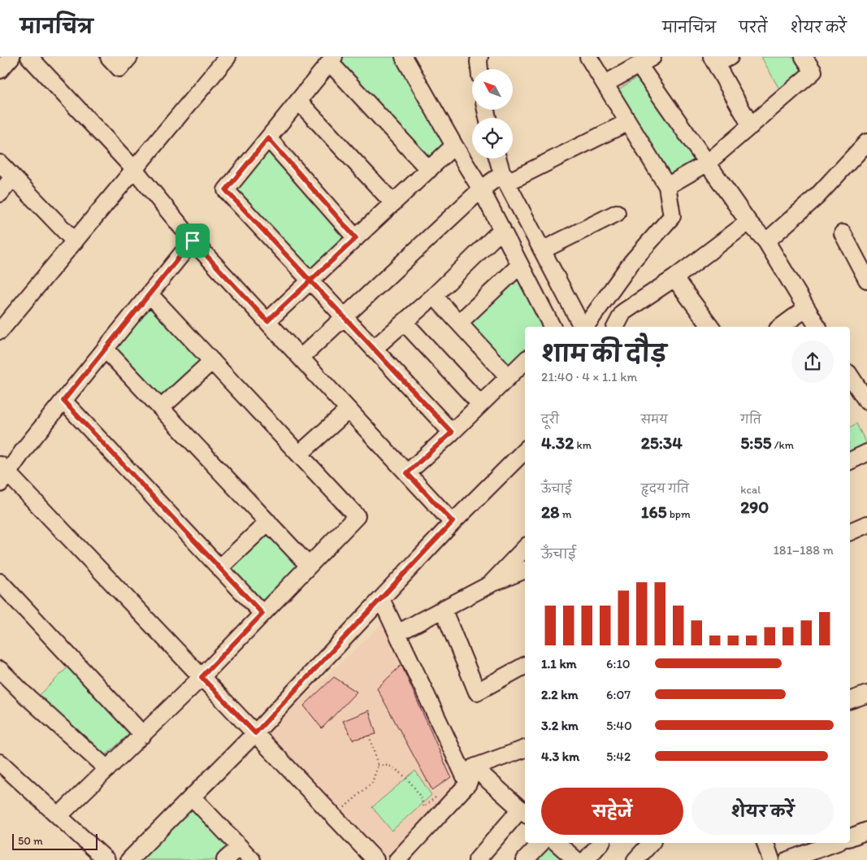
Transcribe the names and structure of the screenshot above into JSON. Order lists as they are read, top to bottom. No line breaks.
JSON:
{"scale_bar":"50 m","north":"top left","page":{"header":"मानचित्र","nav":["मानचित्र","परतें","शेयर करें"],"heading":["शाम की दौड़","21:40 · 4 × 1.1 km"],"stats":[["दूरी","4.32 km"],["समय","25:34"],["गति","5:55 /km"],["ऊँचाई","28 m"],["हृदय गति","165 bpm"],["kcal","290"]],"chart":["ऊँचाई","181–188 m"],"list":[{"name":"1.1 km","note":"6:10"},{"name":"2.2 km","note":"6:07"},{"name":"3.2 km","note":"5:40"},{"name":"4.3 km","note":"5:42"}],"buttons":["सहेजें","शेयर करें"],"scale":"50 m"}}
